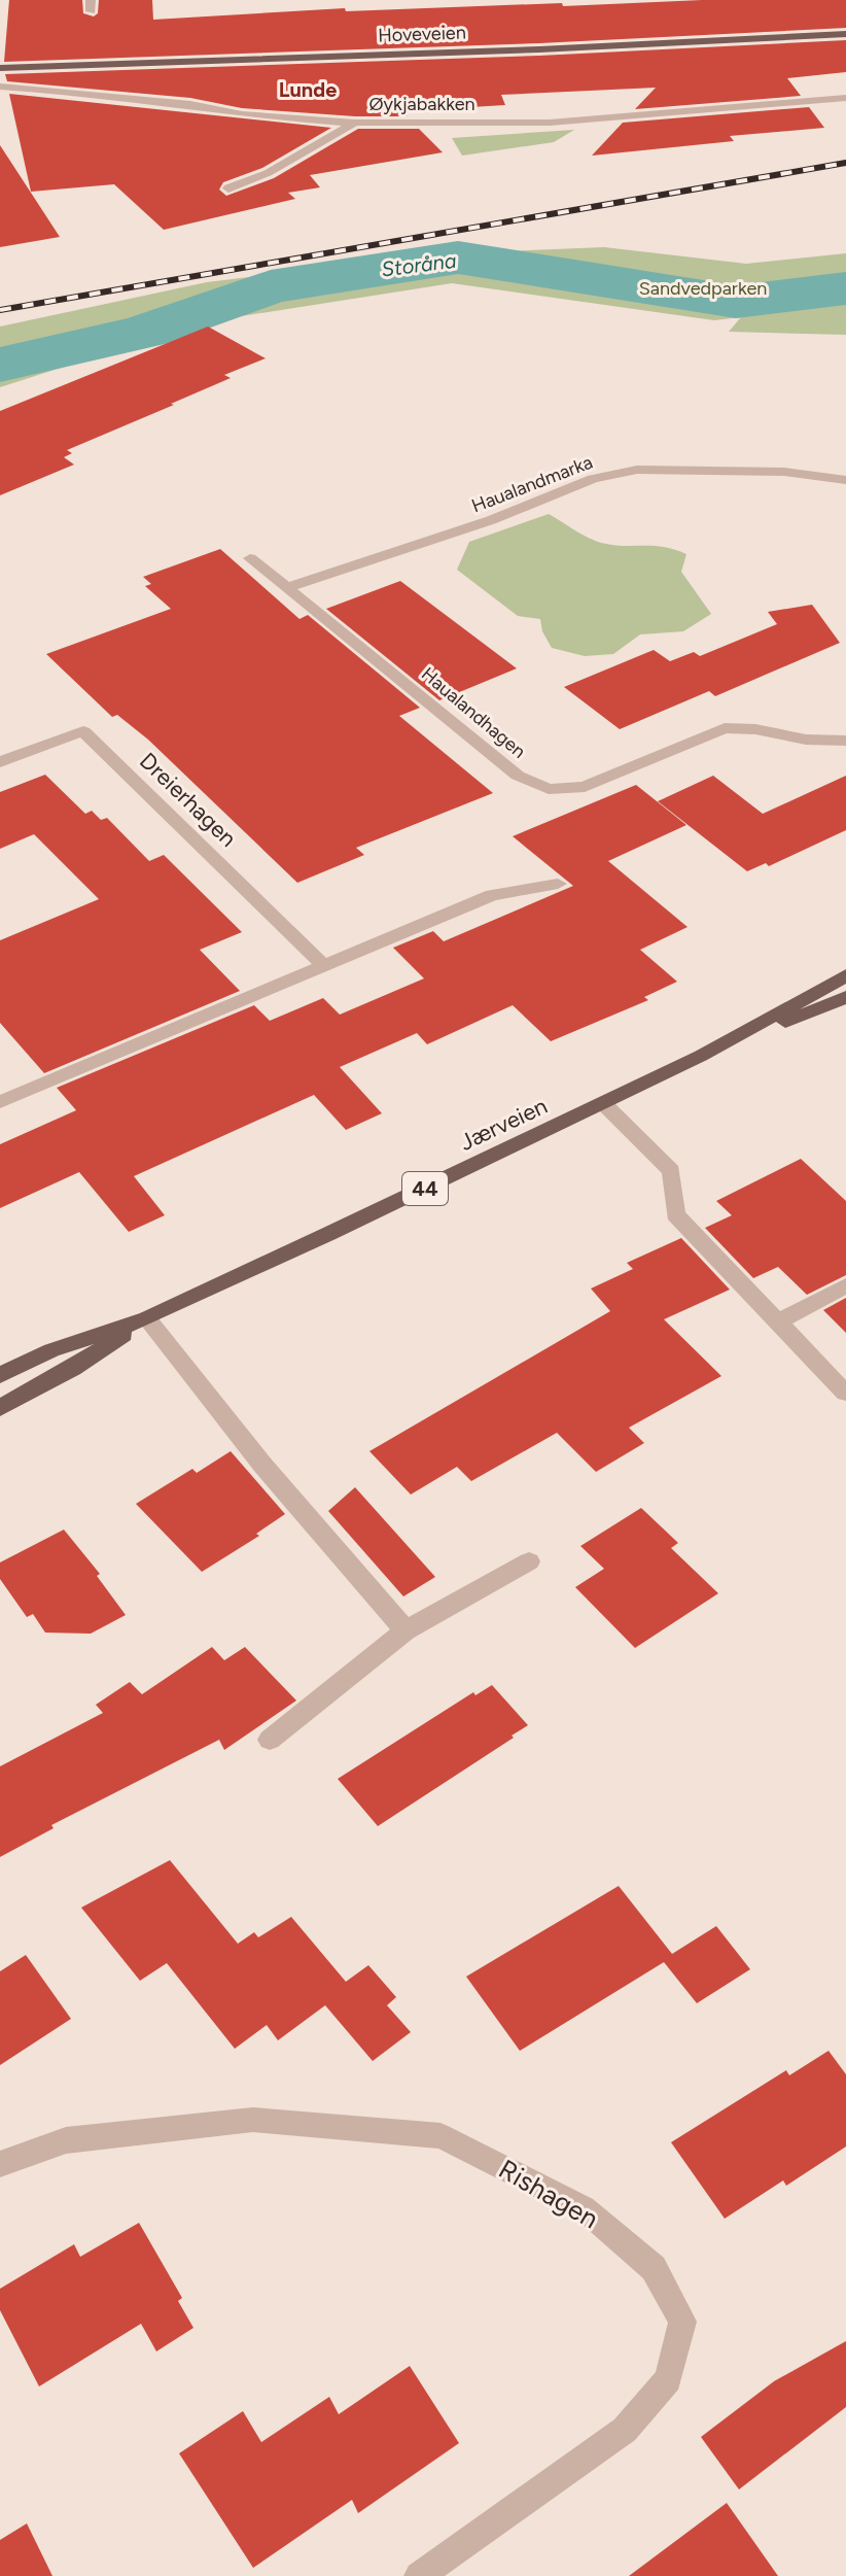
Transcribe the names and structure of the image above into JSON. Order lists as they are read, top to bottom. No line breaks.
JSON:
{"streets":{"main road":["Hoveveien","Jærveien","44"],"street":["Øykjabakken","Haualandmarka","Haualandhagen","Dreierhagen","Rishagen"]},"crossings":[["Haualandmarka","Haualandhagen"]],"districts":["Lunde"],"water":["Storåna"],"parks":["Sandvedparken"]}
